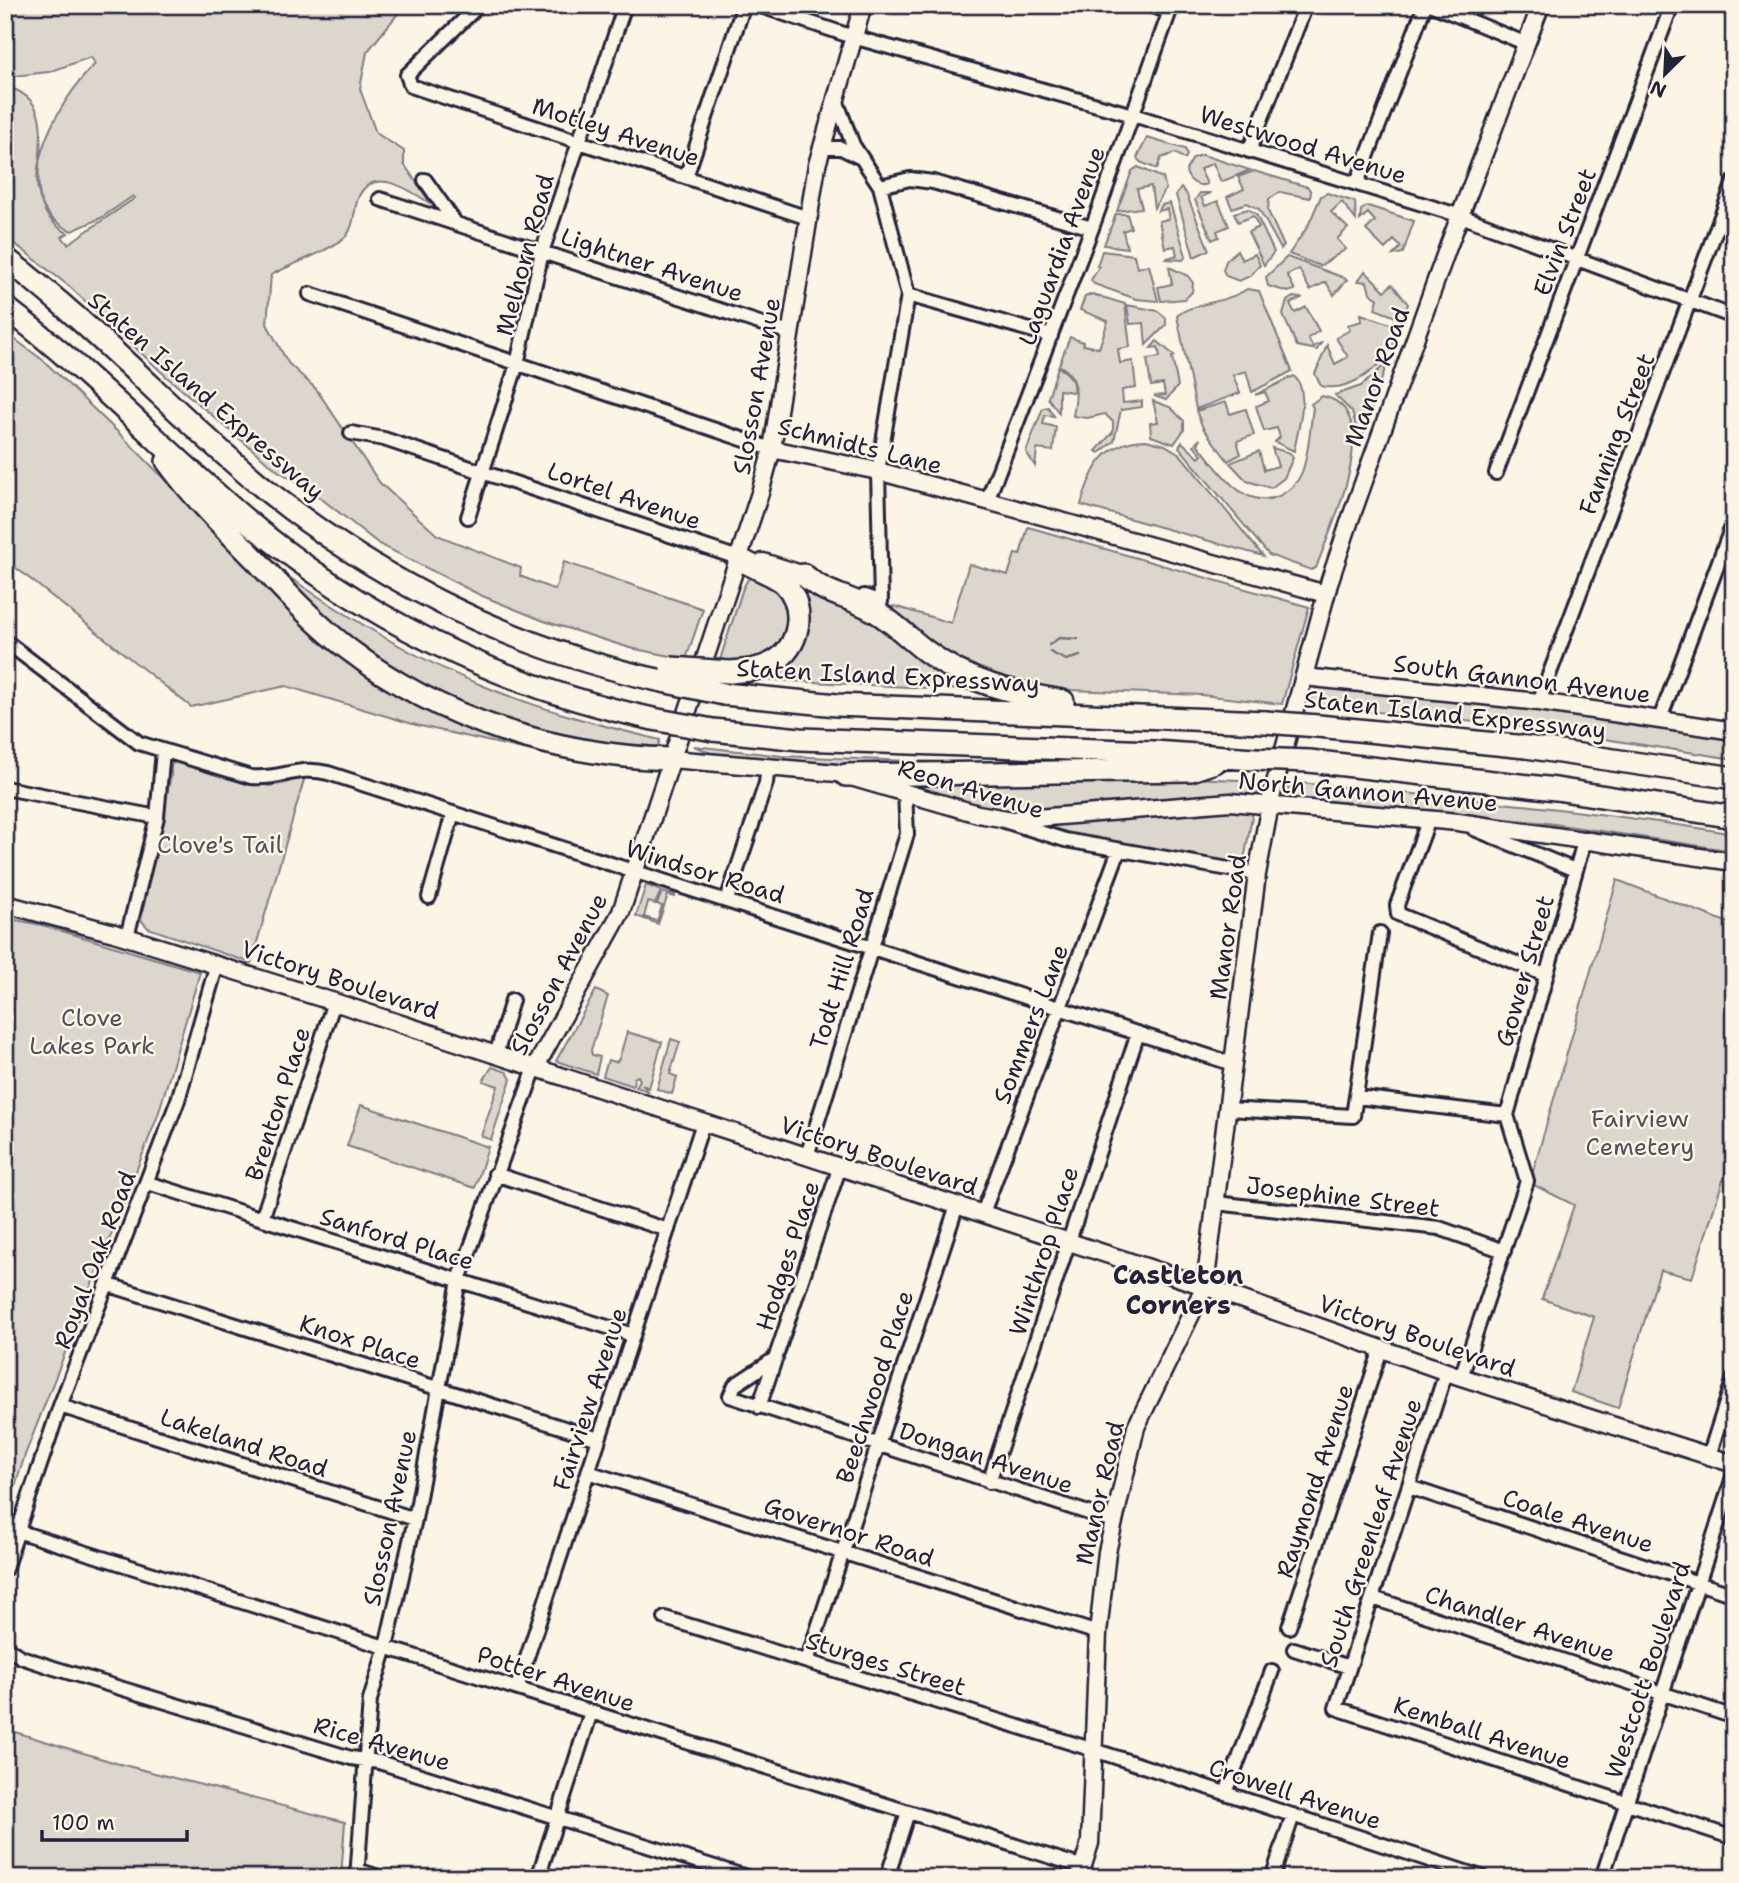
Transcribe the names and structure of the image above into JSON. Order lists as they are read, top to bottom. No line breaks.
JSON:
{"streets":{"highway":["Staten Island Expressway"],"street":["Motley Avenue","Westwood Avenue","Elvin Street","Laguardia Avenue","Melhorn Road","Lightner Avenue","Manor Road","Slosson Avenue","Fanning Street","Schmidts Lane","Lortel Avenue","South Gannon Avenue","Reon Avenue","North Gannon Avenue","Windsor Road","Todt Hill Road","Gower Street","Victory Boulevard","Sommers Lane","Brenton Place","Josephine Street","Sanford Place","Winthrop Place","Hodges Place","Royal Oak Road","Knox Place","Beechwood Place","Fairview Avenue","Lakeland Road","Dongan Avenue","Raymond Avenue","Coale Avenue","Governor Road","South Greenleaf Avenue","Chandler Avenue","Sturges Street","Westcott Boulevard","Potter Avenue","Kemball Avenue","Rice Avenue","Crowell Avenue"]},"crossings":[["Motley Avenue","Melhorn Road"],["Motley Avenue","Slosson Avenue"],["Westwood Avenue","Elvin Street"],["Westwood Avenue","Laguardia Avenue"],["Westwood Avenue","Manor Road"],["Westwood Avenue","Fanning Street"],["Laguardia Avenue","Schmidts Lane"],["Melhorn Road","Lightner Avenue"],["Melhorn Road","Schmidts Lane"],["Melhorn Road","Lortel Avenue"],["Lightner Avenue","Slosson Avenue"],["Manor Road","Schmidts Lane"],["Manor Road","South Gannon Avenue"],["Manor Road","Reon Avenue"],["Manor Road","North Gannon Avenue"],["Manor Road","Windsor Road"],["Manor Road","Victory Boulevard"],["Manor Road","Josephine Street"],["Manor Road","Dongan Avenue"],["Manor Road","Governor Road"],["Manor Road","Sturges Street"],["Manor Road","Potter Avenue"],["Manor Road","Crowell Avenue"],["Slosson Avenue","Schmidts Lane"],["Slosson Avenue","Lortel Avenue"],["Slosson Avenue","Reon Avenue"],["Slosson Avenue","Windsor Road"],["Slosson Avenue","Victory Boulevard"],["Slosson Avenue","Sanford Place"],["Slosson Avenue","Knox Place"],["Slosson Avenue","Lakeland Road"],["Slosson Avenue","Potter Avenue"],["Slosson Avenue","Rice Avenue"],["Fanning Street","South Gannon Avenue"],["Schmidts Lane","Lortel Avenue"],["Reon Avenue","North Gannon Avenue"],["Reon Avenue","Todt Hill Road"],["Reon Avenue","Sommers Lane"],["North Gannon Avenue","Gower Street"],["Windsor Road","Todt Hill Road"],["Windsor Road","Sommers Lane"],["Windsor Road","Winthrop Place"],["Todt Hill Road","Victory Boulevard"],["Gower Street","South Greenleaf Avenue"],["Victory Boulevard","Sommers Lane"],["Victory Boulevard","Brenton Place"],["Victory Boulevard","Winthrop Place"],["Victory Boulevard","Hodges Place"],["Victory Boulevard","Royal Oak Road"],["Victory Boulevard","Beechwood Place"],["Victory Boulevard","Fairview Avenue"],["Victory Boulevard","Raymond Avenue"],["Victory Boulevard","South Greenleaf Avenue"],["Brenton Place","Sanford Place"],["Josephine Street","South Greenleaf Avenue"],["Sanford Place","Royal Oak Road"],["Sanford Place","Fairview Avenue"],["Winthrop Place","Dongan Avenue"],["Hodges Place","Dongan Avenue"],["Royal Oak Road","Knox Place"],["Royal Oak Road","Lakeland Road"],["Royal Oak Road","Potter Avenue"],["Knox Place","Fairview Avenue"],["Beechwood Place","Dongan Avenue"],["Beechwood Place","Governor Road"],["Beechwood Place","Sturges Street"],["Fairview Avenue","Governor Road"],["Fairview Avenue","Potter Avenue"],["Coale Avenue","South Greenleaf Avenue"],["Coale Avenue","Westcott Boulevard"],["South Greenleaf Avenue","Chandler Avenue"],["South Greenleaf Avenue","Kemball Avenue"],["Chandler Avenue","Westcott Boulevard"],["Sturges Street","Crowell Avenue"],["Westcott Boulevard","Kemball Avenue"]],"districts":["Castleton Corners"],"parks":["Clove's Tail","Clove Lakes Park","Fairview Cemetery"],"scale_bar":"100 m","north":"bottom left"}
